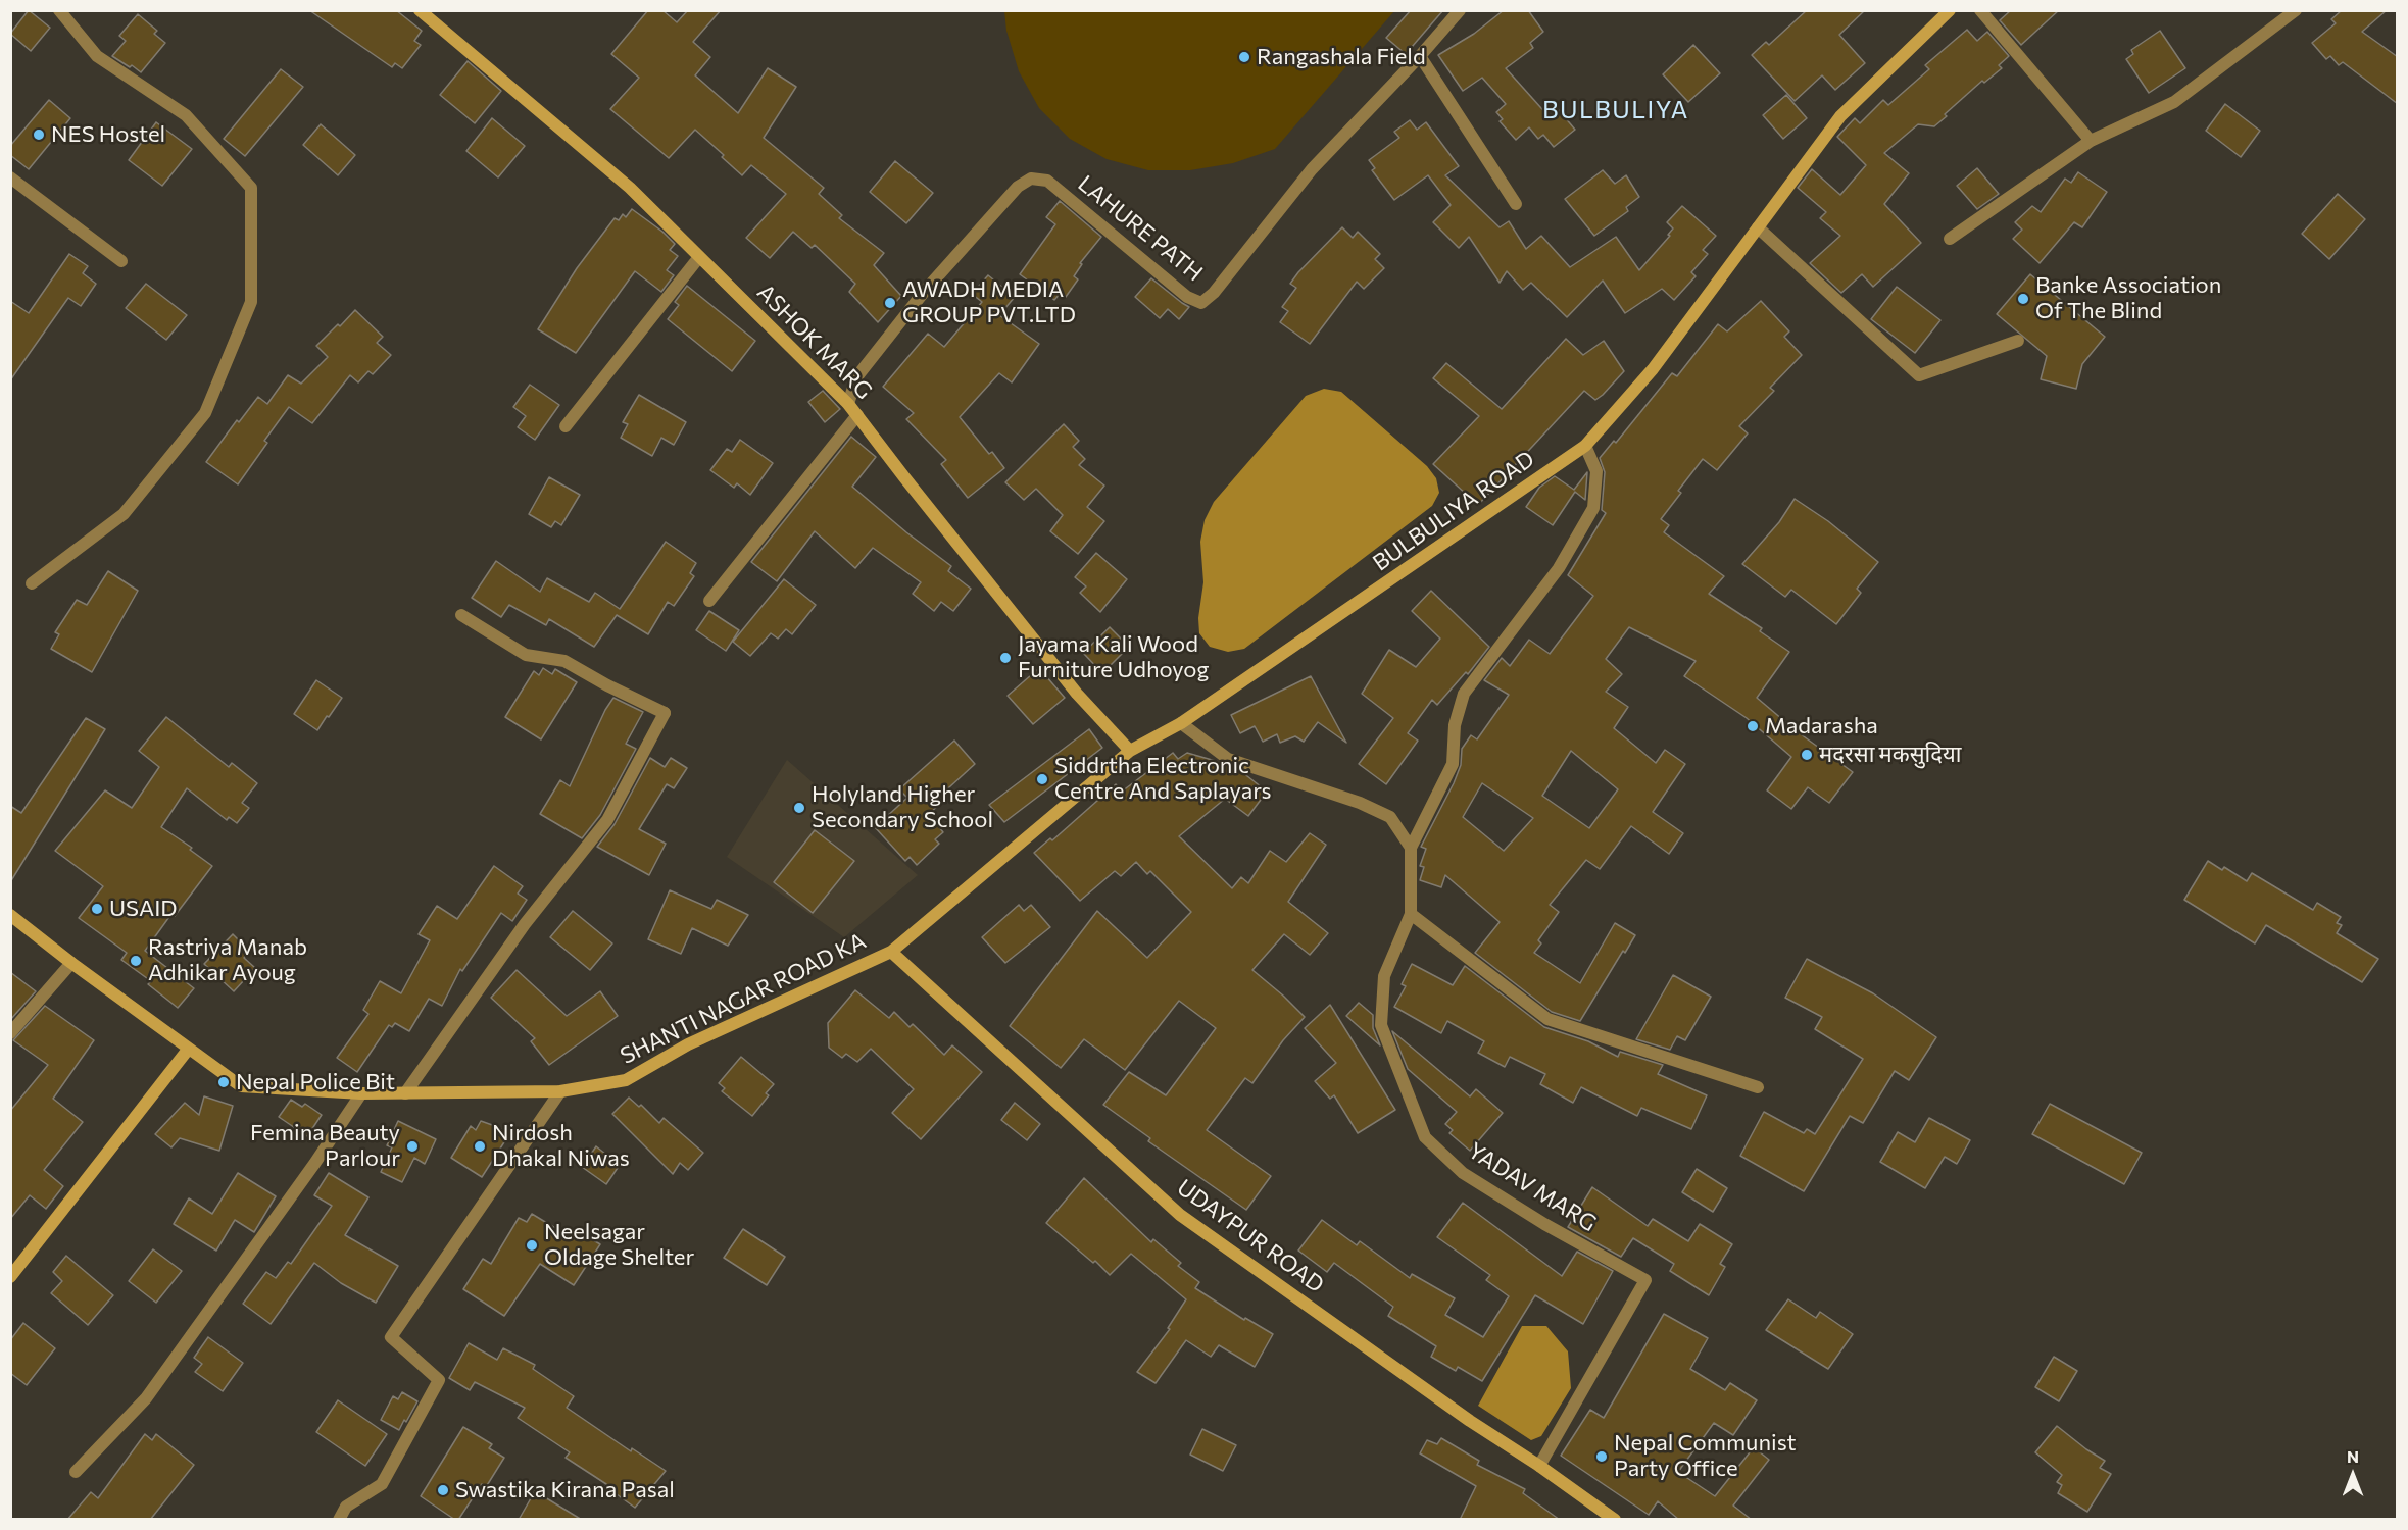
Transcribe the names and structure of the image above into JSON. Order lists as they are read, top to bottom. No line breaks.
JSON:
{"streets":{"main road":["ASHOK MARG","BULBULIYA ROAD","SHANTI NAGAR ROAD KA","UDAYPUR ROAD"],"street":["LAHURE PATH","YADAV MARG"]},"crossings":[["LAHURE PATH","ASHOK MARG"],["ASHOK MARG","BULBULIYA ROAD"],["BULBULIYA ROAD","SHANTI NAGAR ROAD KA"],["BULBULIYA ROAD","UDAYPUR ROAD"],["SHANTI NAGAR ROAD KA","UDAYPUR ROAD"],["YADAV MARG","UDAYPUR ROAD"]],"districts":["BULBULIYA"],"places":["Rangashala Field","NES Hostel","Banke Association Of The Blind","AWADH MEDIA GROUP PVT.LTD","Jayama Kali Wood Furniture Udhoyog","Madarasha","मदरसा मकसुदिया","Siddrtha Electronic Centre And Saplayars","Holyland Higher Secondary School","USAID","Rastriya Manab Adhikar Ayoug","Nepal Police Bit","Femina Beauty Parlour","Nirdosh Dhakal Niwas","Neelsagar Oldage Shelter","Nepal Communist Party Office","Swastika Kirana Pasal"],"north":"top"}
